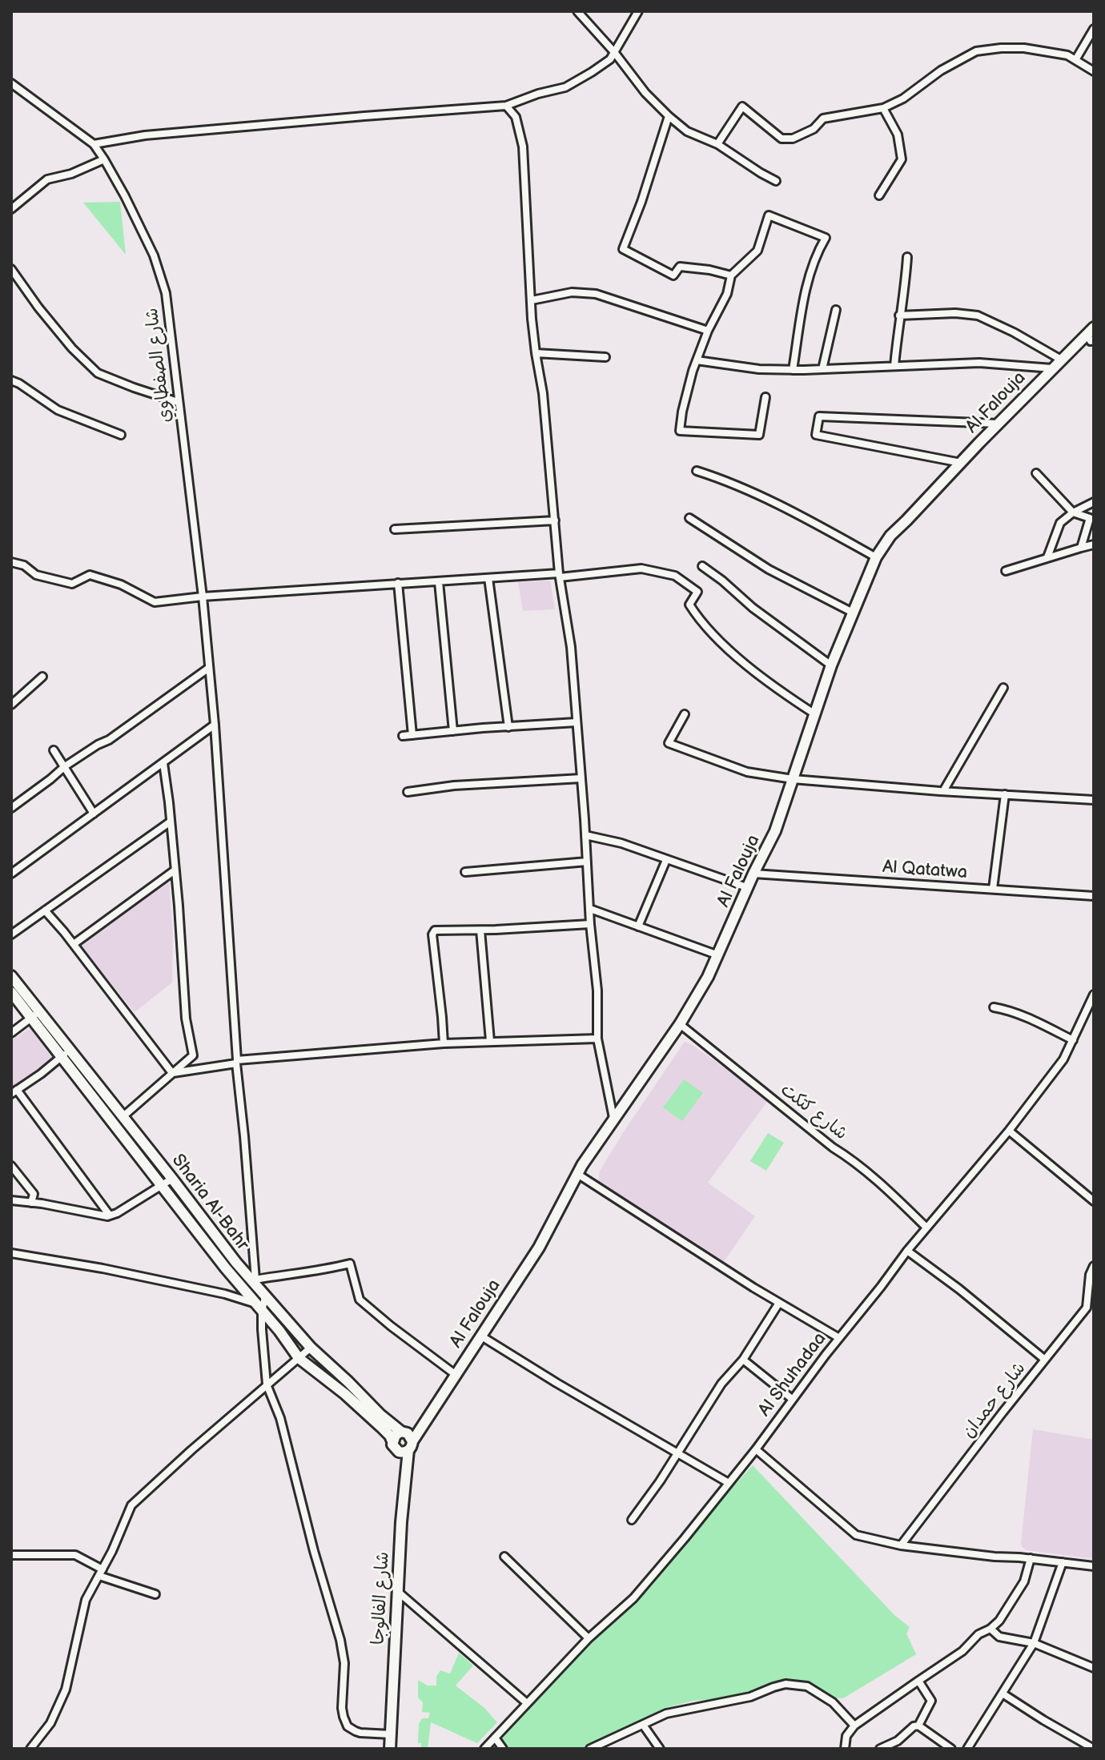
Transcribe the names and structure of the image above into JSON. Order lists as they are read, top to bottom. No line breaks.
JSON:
{"streets":{"main road":["Al Falouja","Sharia Al-Bahr","شارع الفالوجا"],"street":["شارع الصفطاوي","Al Qatatwa","شارع كتكت","Al Shuhadaa","شارع حمدان"]},"crossings":[["شارع الصفطاوي","Sharia Al-Bahr"],["Al Falouja","Al Qatatwa"],["Al Falouja","شارع كتكت"],["Al Falouja","Sharia Al-Bahr"],["Al Falouja","شارع الفالوجا"],["شارع كتكت","Al Shuhadaa"],["Sharia Al-Bahr","شارع الفالوجا"]]}
